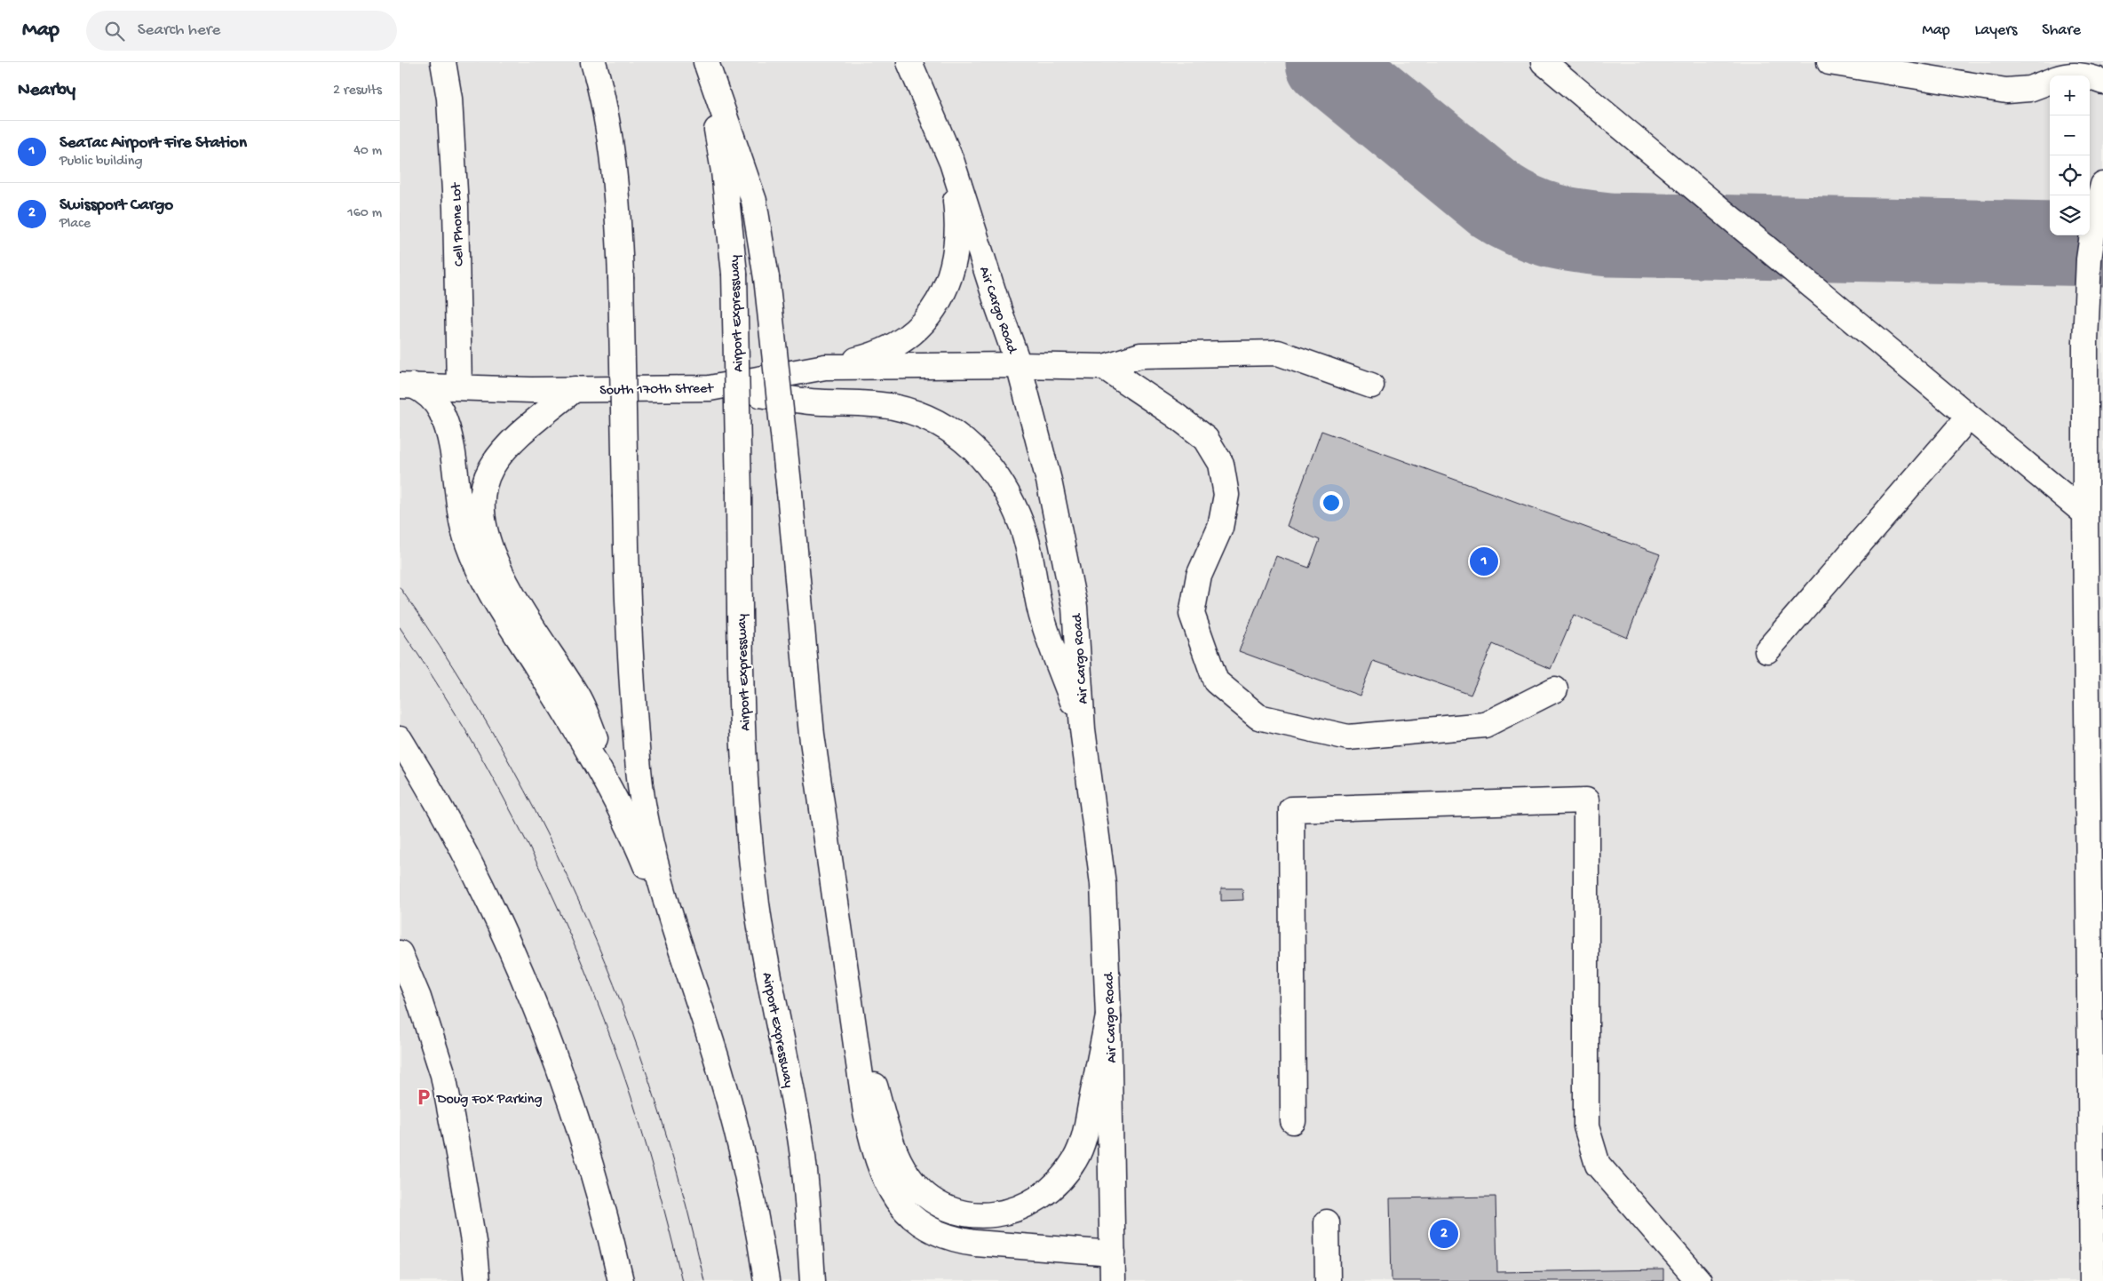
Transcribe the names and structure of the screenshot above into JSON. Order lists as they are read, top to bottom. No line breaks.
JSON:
{"streets":{"main road":["Cell Phone Lot","Air Cargo Road","Airport Expressway","South 170th Street"]},"crossings":[["Cell Phone Lot","South 170th Street"],["Air Cargo Road","South 170th Street"]],"places":{"parking":["Doug Fox Parking"]},"page":{"header":"Map","search":"Search here","nav":["Map","Layers","Share"],"heading":["Nearby","2 results"],"map_buttons":["+","−"],"list":[{"mark":"1","name":"SeaTac Airport Fire Station","note":"Public building","value":"40 m"},{"mark":"2","name":"Swissport Cargo","note":"Place","value":"160 m"}],"pins":["1","2"]}}
